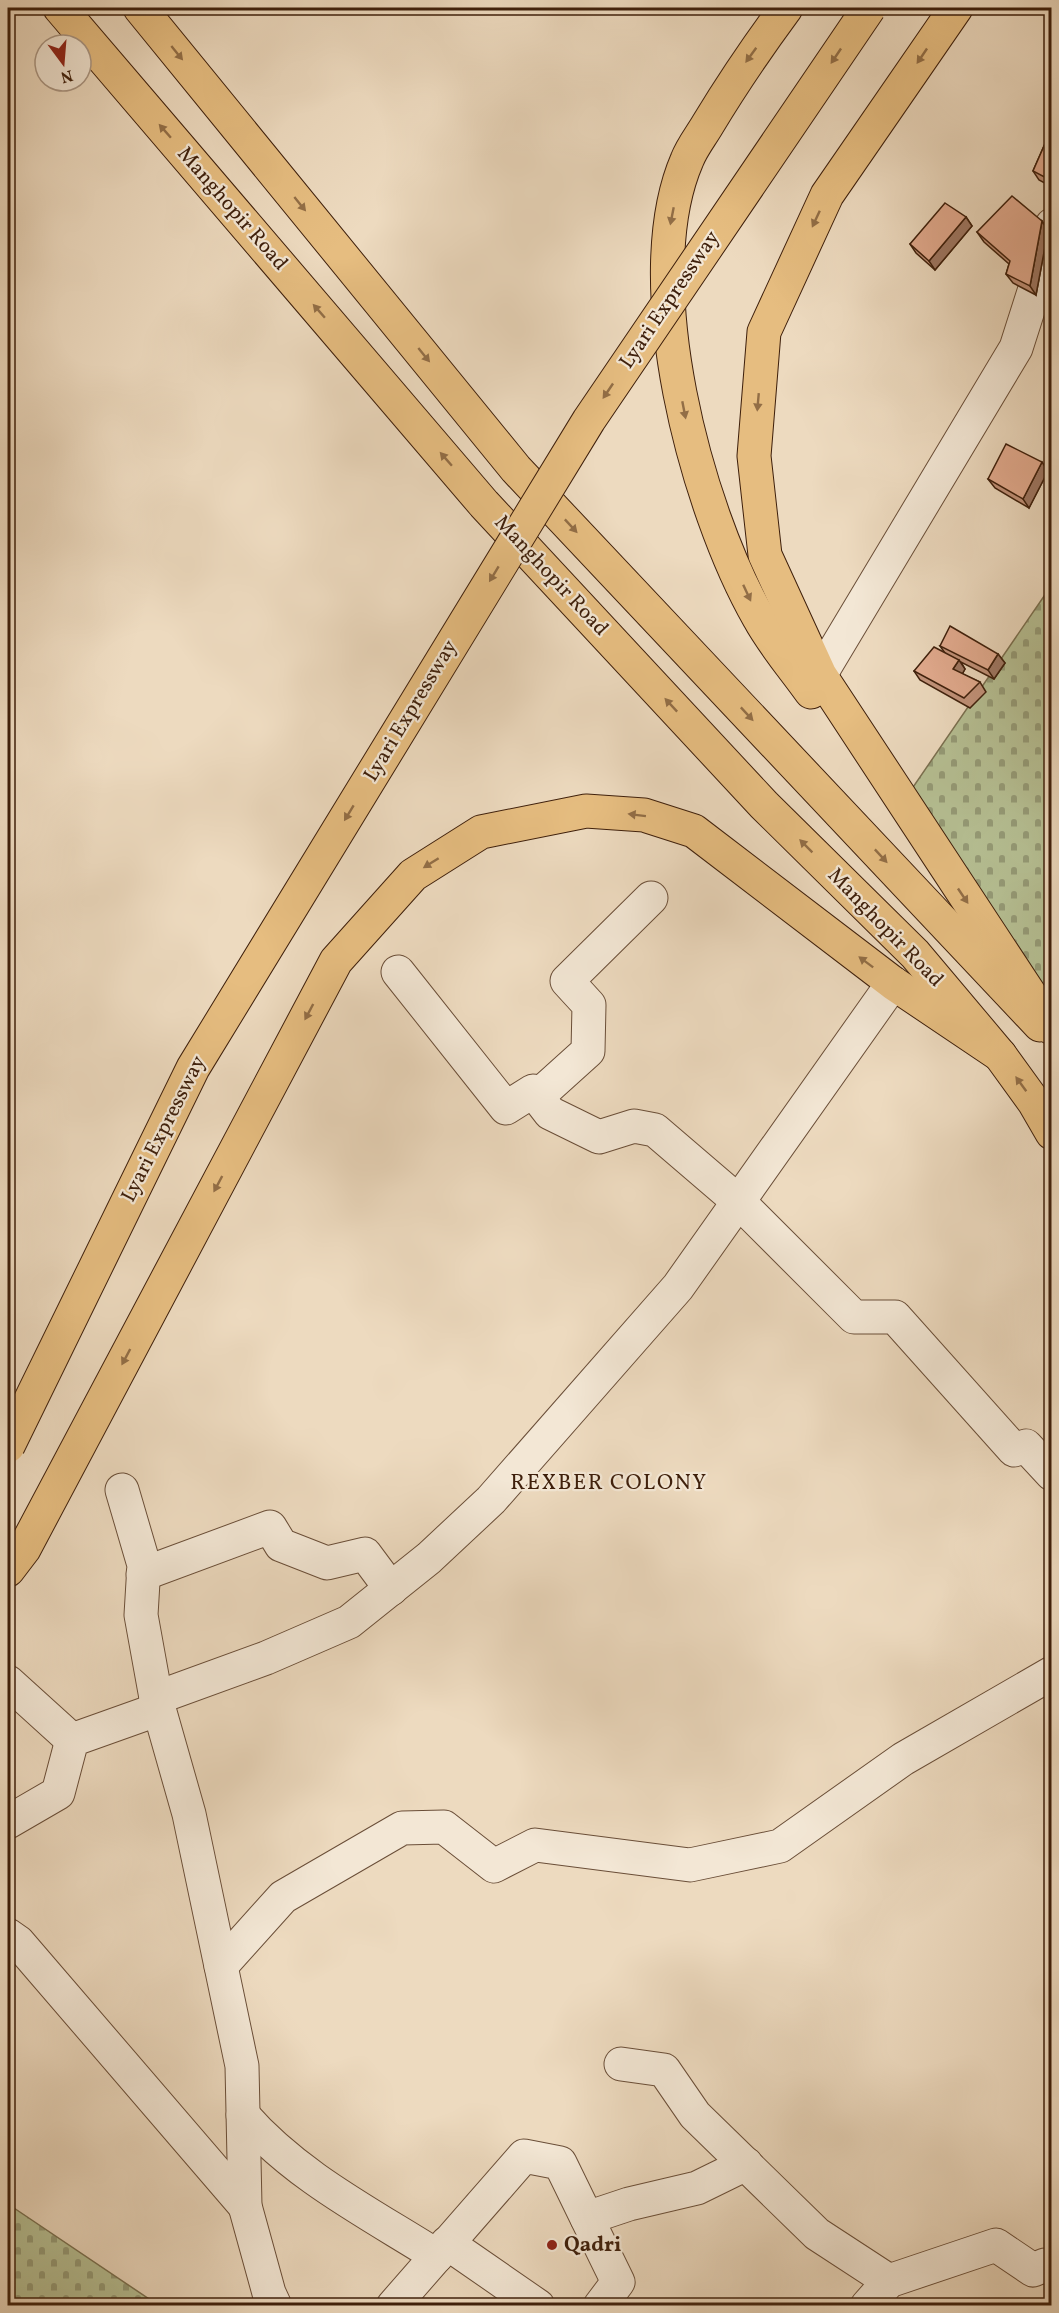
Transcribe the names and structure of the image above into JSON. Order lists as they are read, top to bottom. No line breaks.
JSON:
{"streets":{"main road":["Manghopir Road","Lyari Expressway"]},"one_way":["Lyari Expressway"],"districts":["REXBER COLONY"],"places":["Qadri"],"north":"bottom"}
